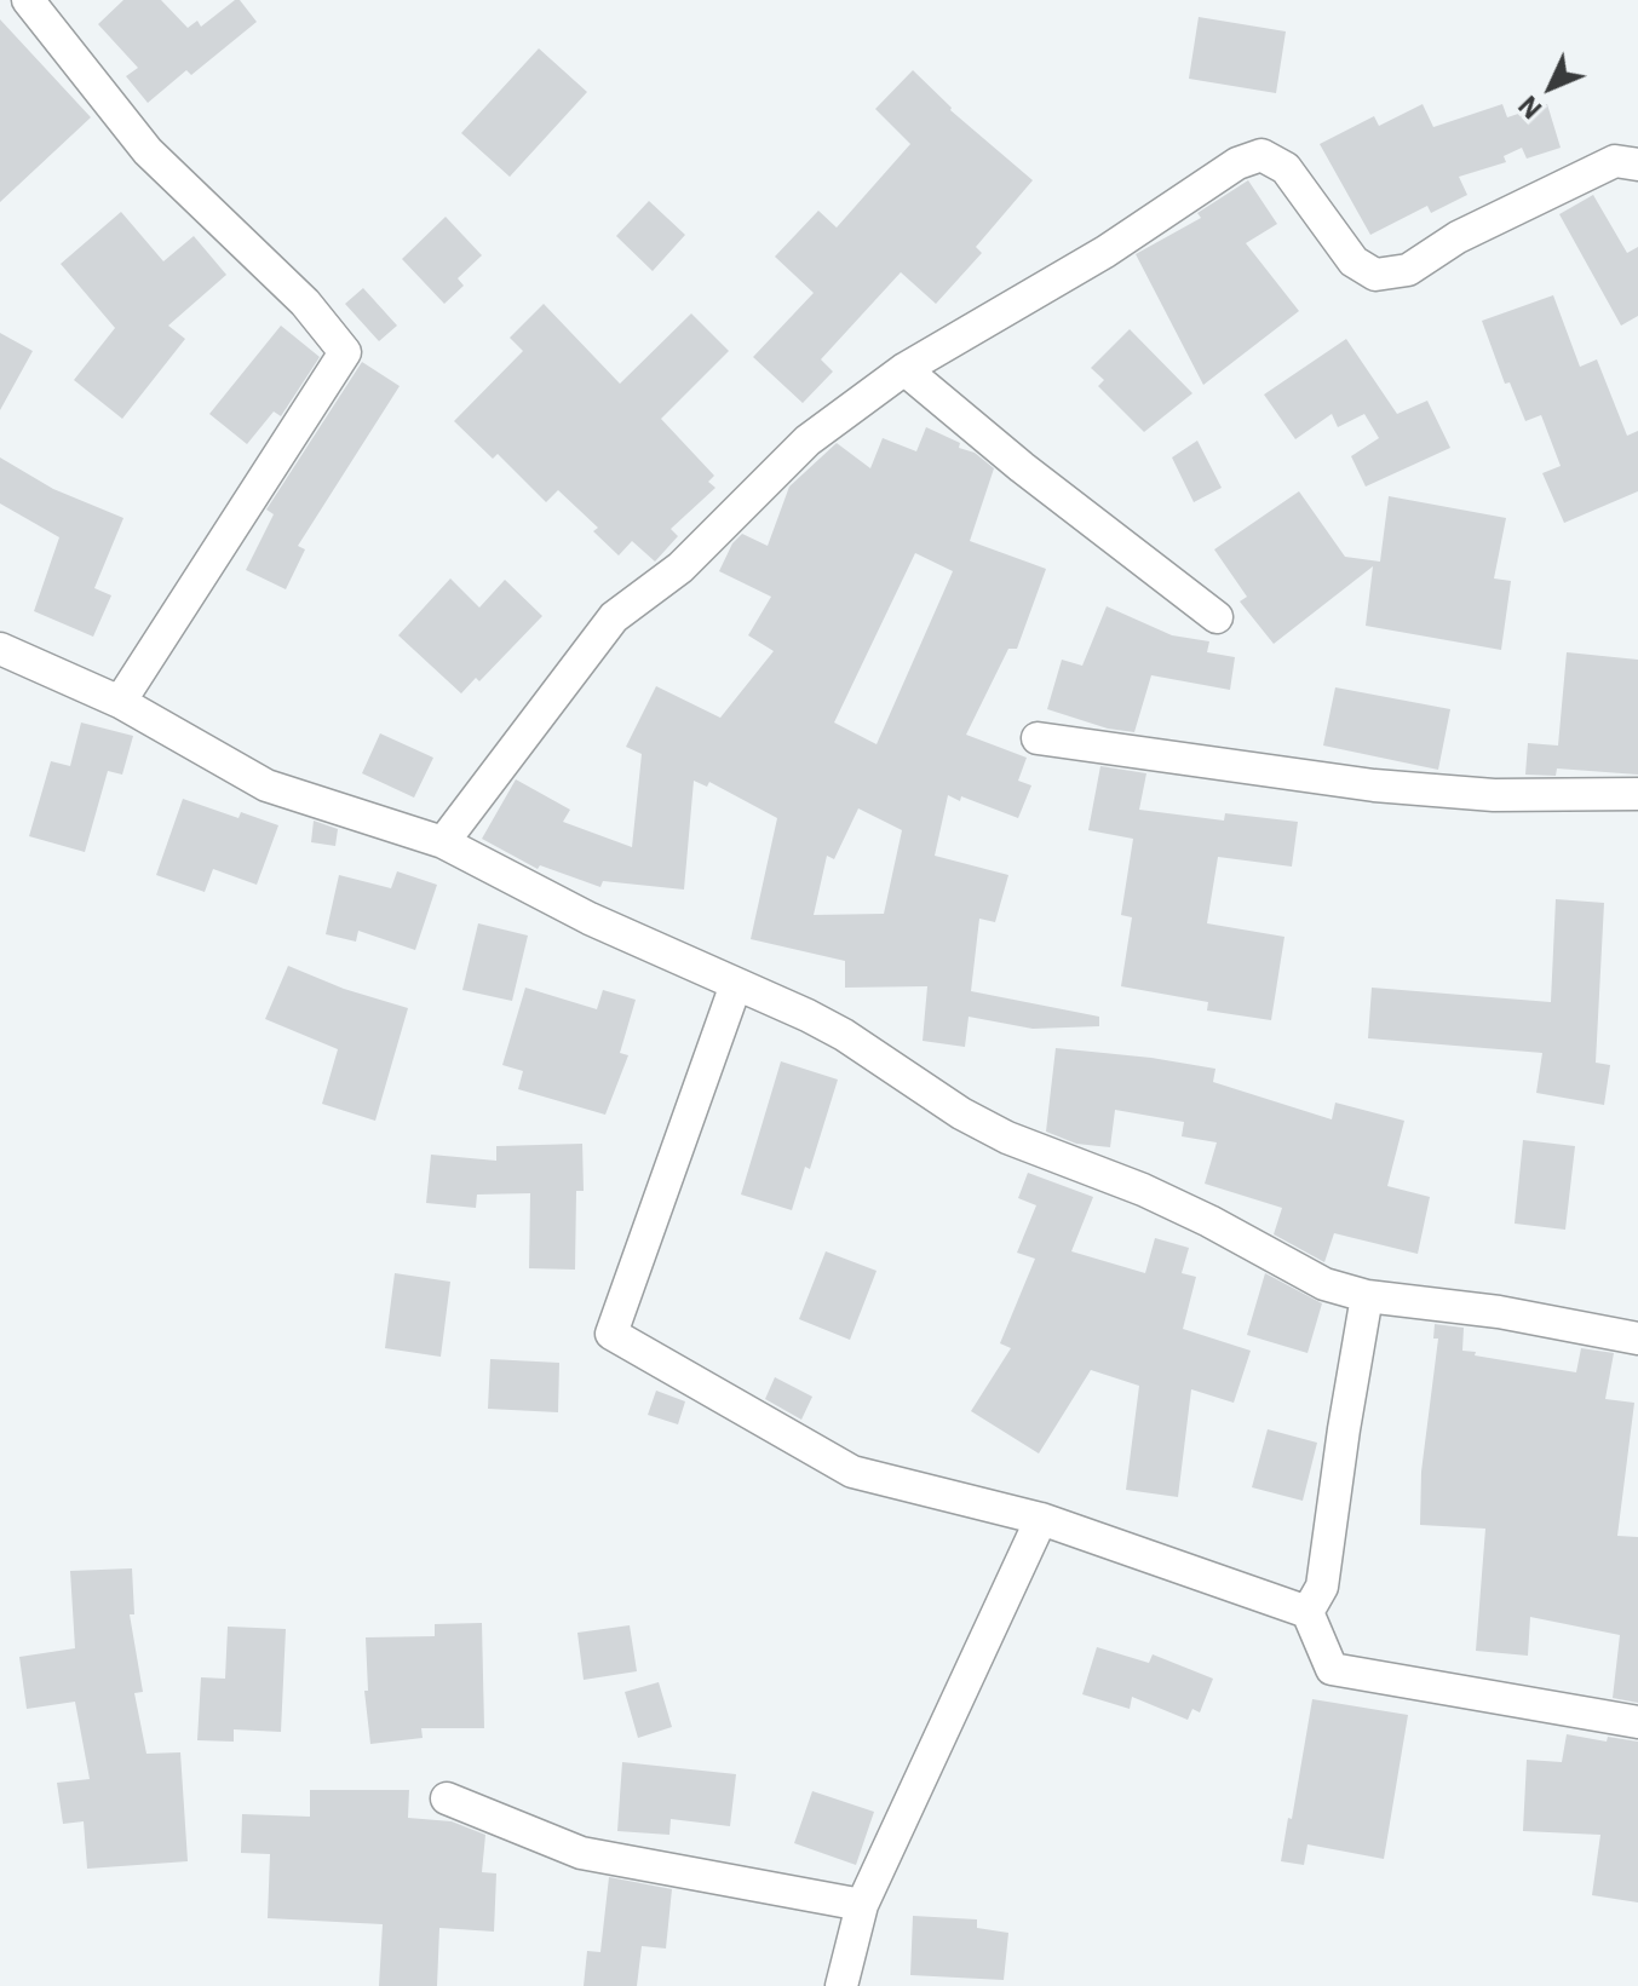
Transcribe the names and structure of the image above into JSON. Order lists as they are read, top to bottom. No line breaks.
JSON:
{"north":"bottom left"}
